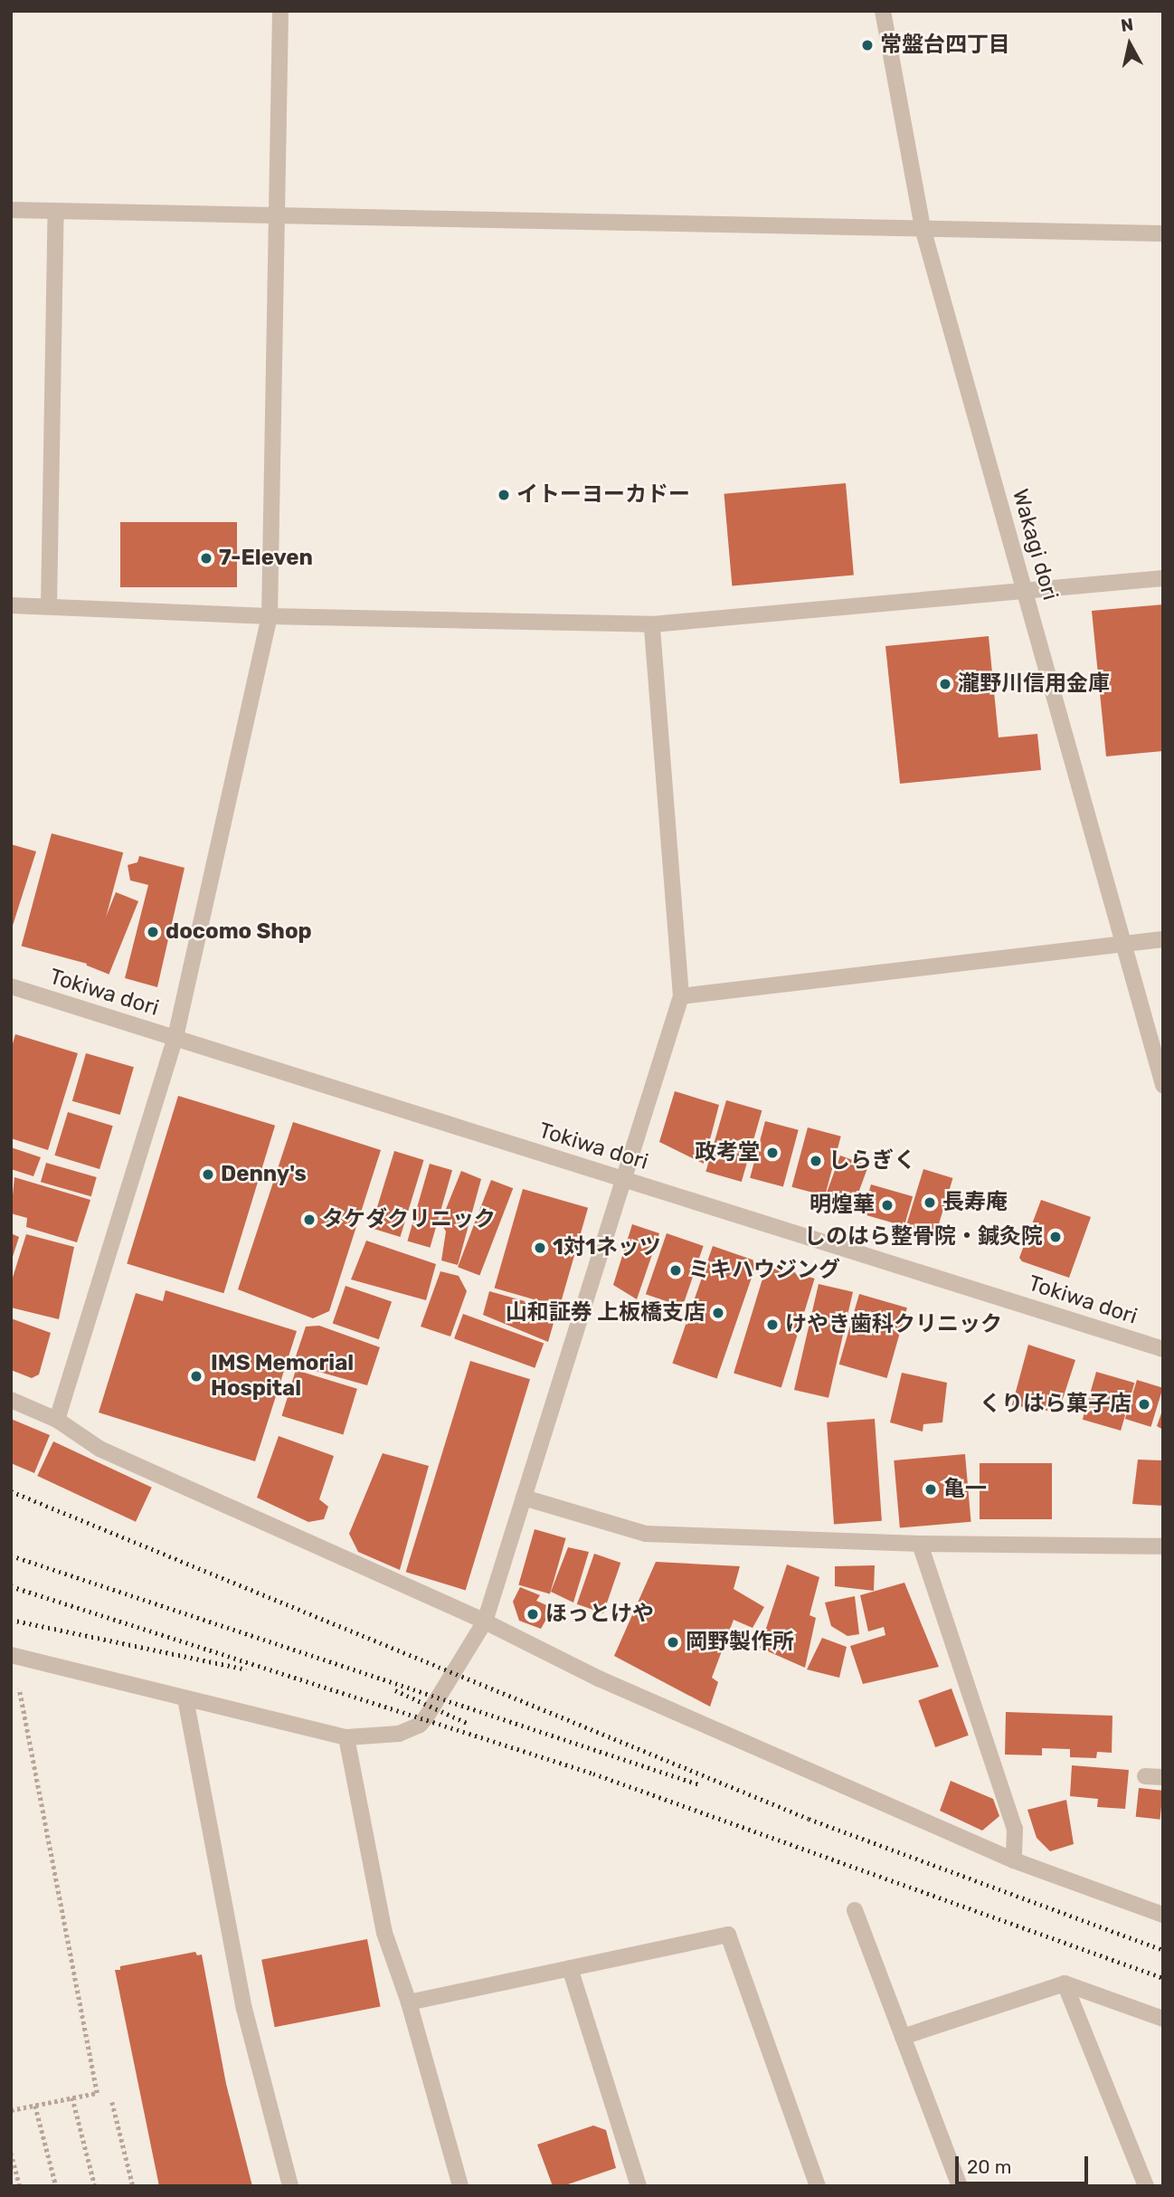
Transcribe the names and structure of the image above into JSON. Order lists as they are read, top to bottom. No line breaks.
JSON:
{"streets":{"street":["Wakagi dori","Tokiwa dori"]},"places":["常盤台四丁目","イトーヨーカドー","7-Eleven","瀧野川信用金庫","docomo Shop","政考堂","しらぎく","Denny's","長寿庵","明煌華","タケダクリニック","しのはら整骨院・鍼灸院","1対1ネッツ","ミキハウジング","山和証券 上板橋支店","けやき歯科クリニック","IMS Memorial Hospital","くりはら菓子店","亀一","ほっとけや","岡野製作所"],"scale_bar":"20 m","north":"top"}
